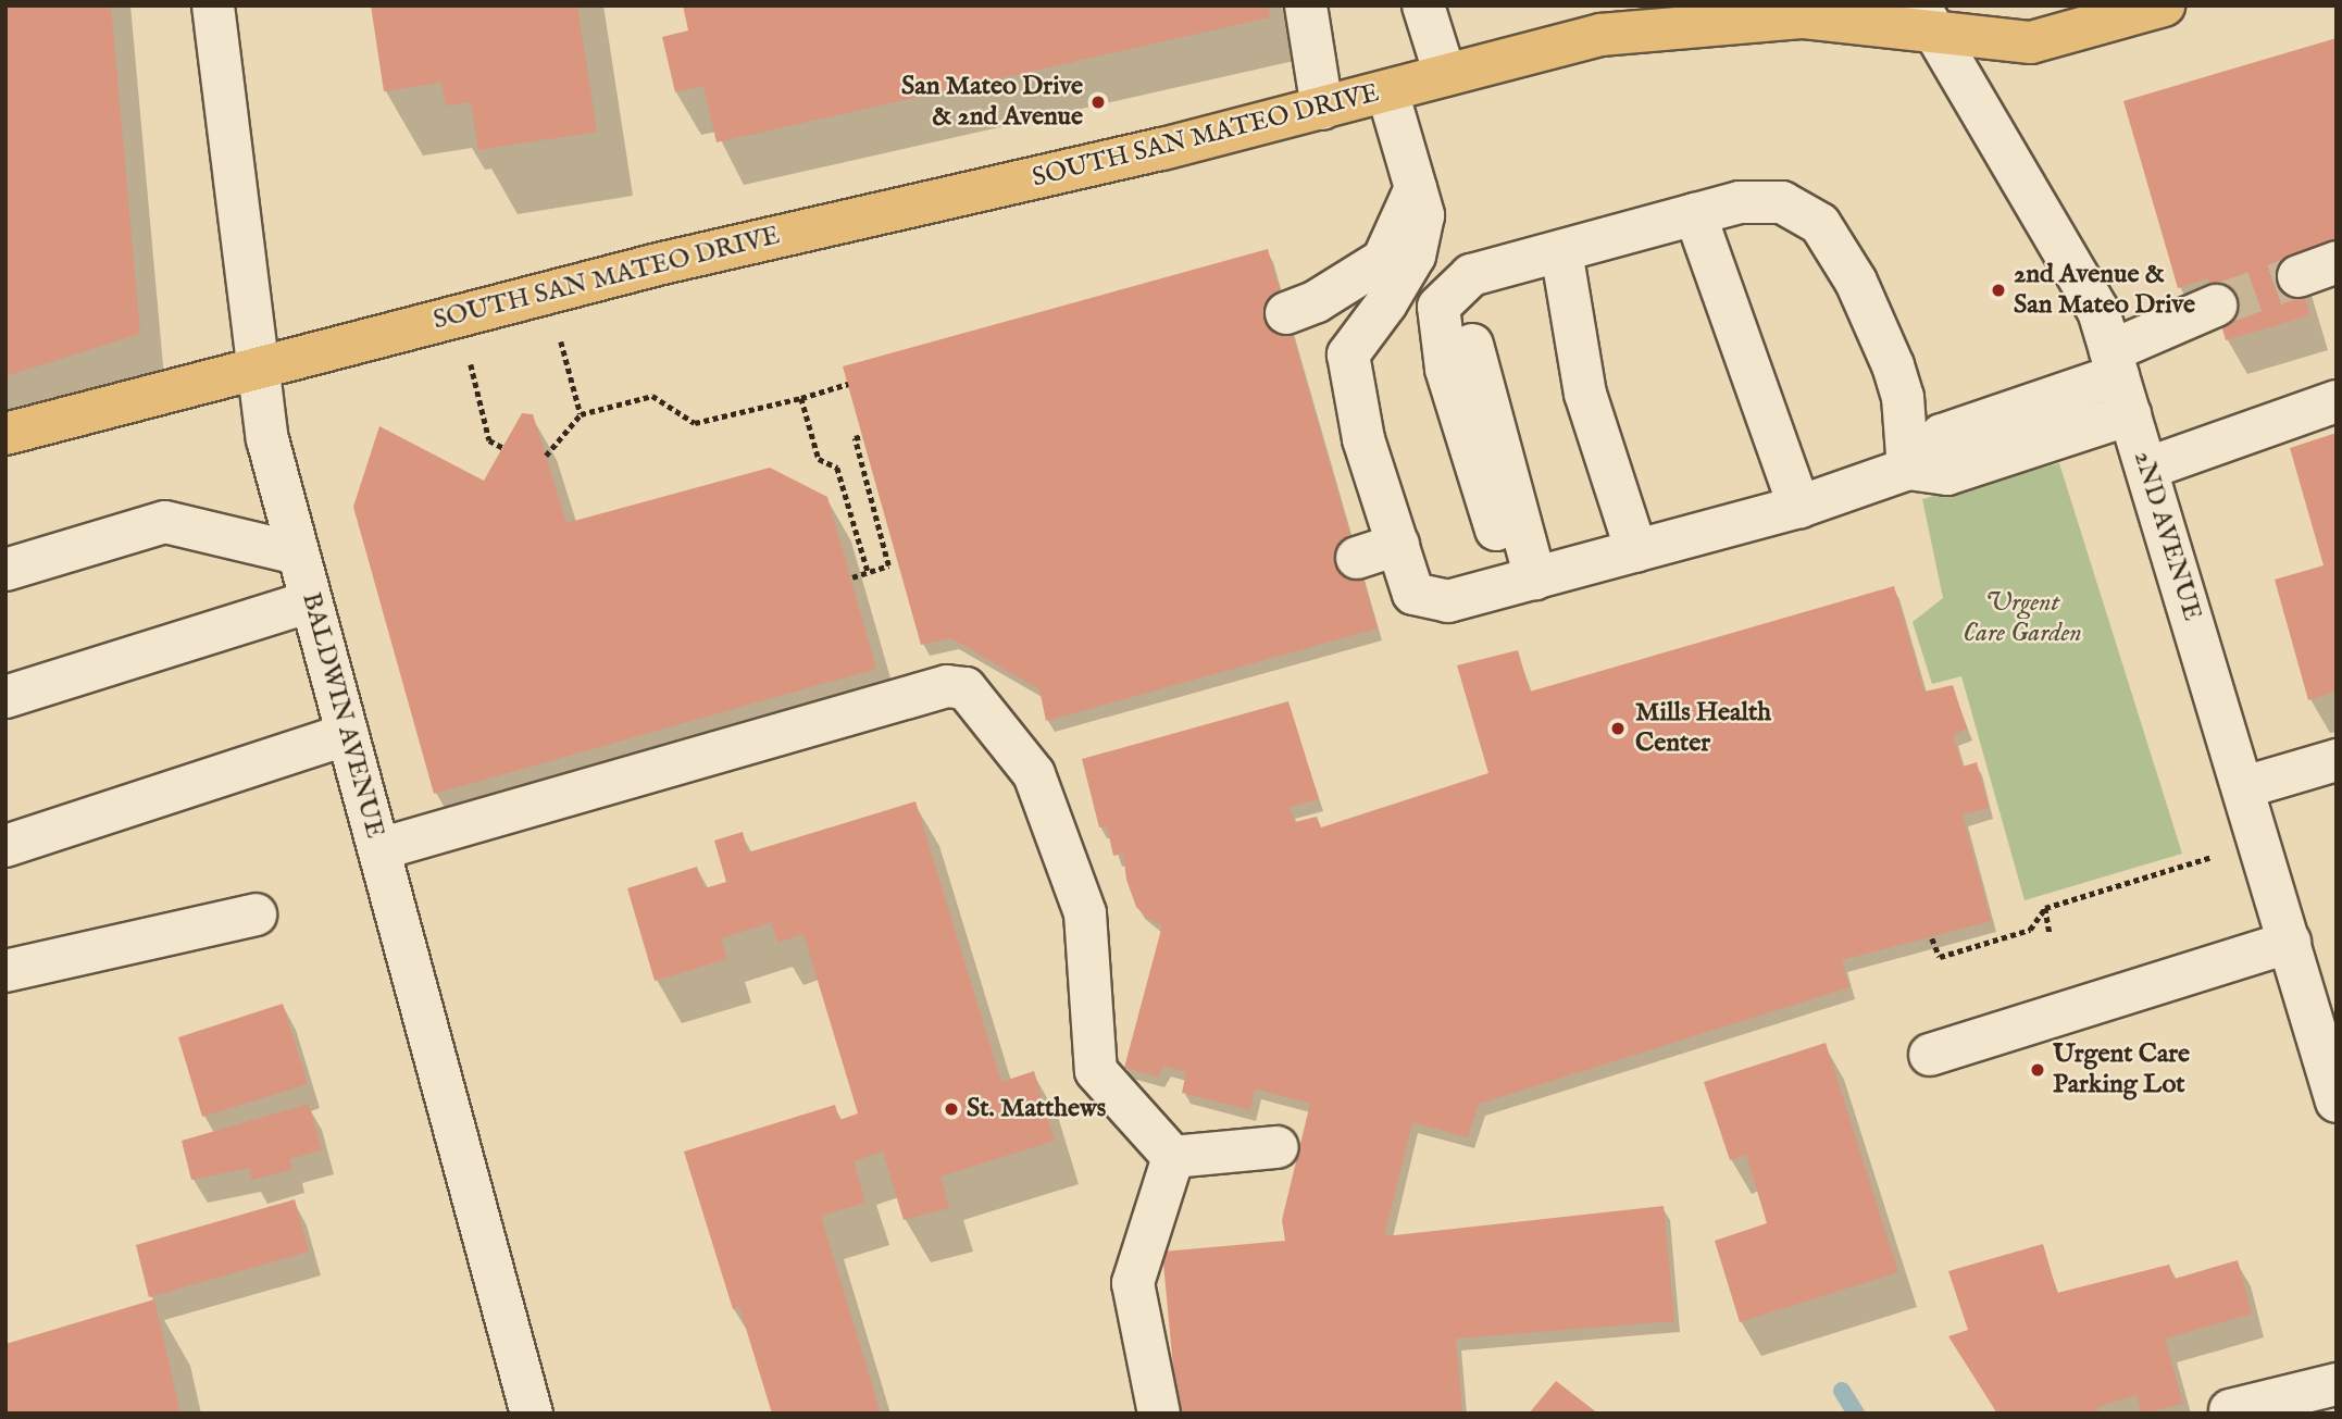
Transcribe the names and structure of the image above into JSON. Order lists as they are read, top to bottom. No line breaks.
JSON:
{"streets":{"main road":["SOUTH SAN MATEO DRIVE"],"street":["2ND AVENUE","BALDWIN AVENUE"]},"crossings":[["SOUTH SAN MATEO DRIVE","2ND AVENUE"],["SOUTH SAN MATEO DRIVE","BALDWIN AVENUE"]],"parks":["Urgent Care Garden"],"places":["San Mateo Drive & 2nd Avenue","2nd Avenue & San Mateo Drive","Mills Health Center","Urgent Care Parking Lot","St. Matthews"]}
